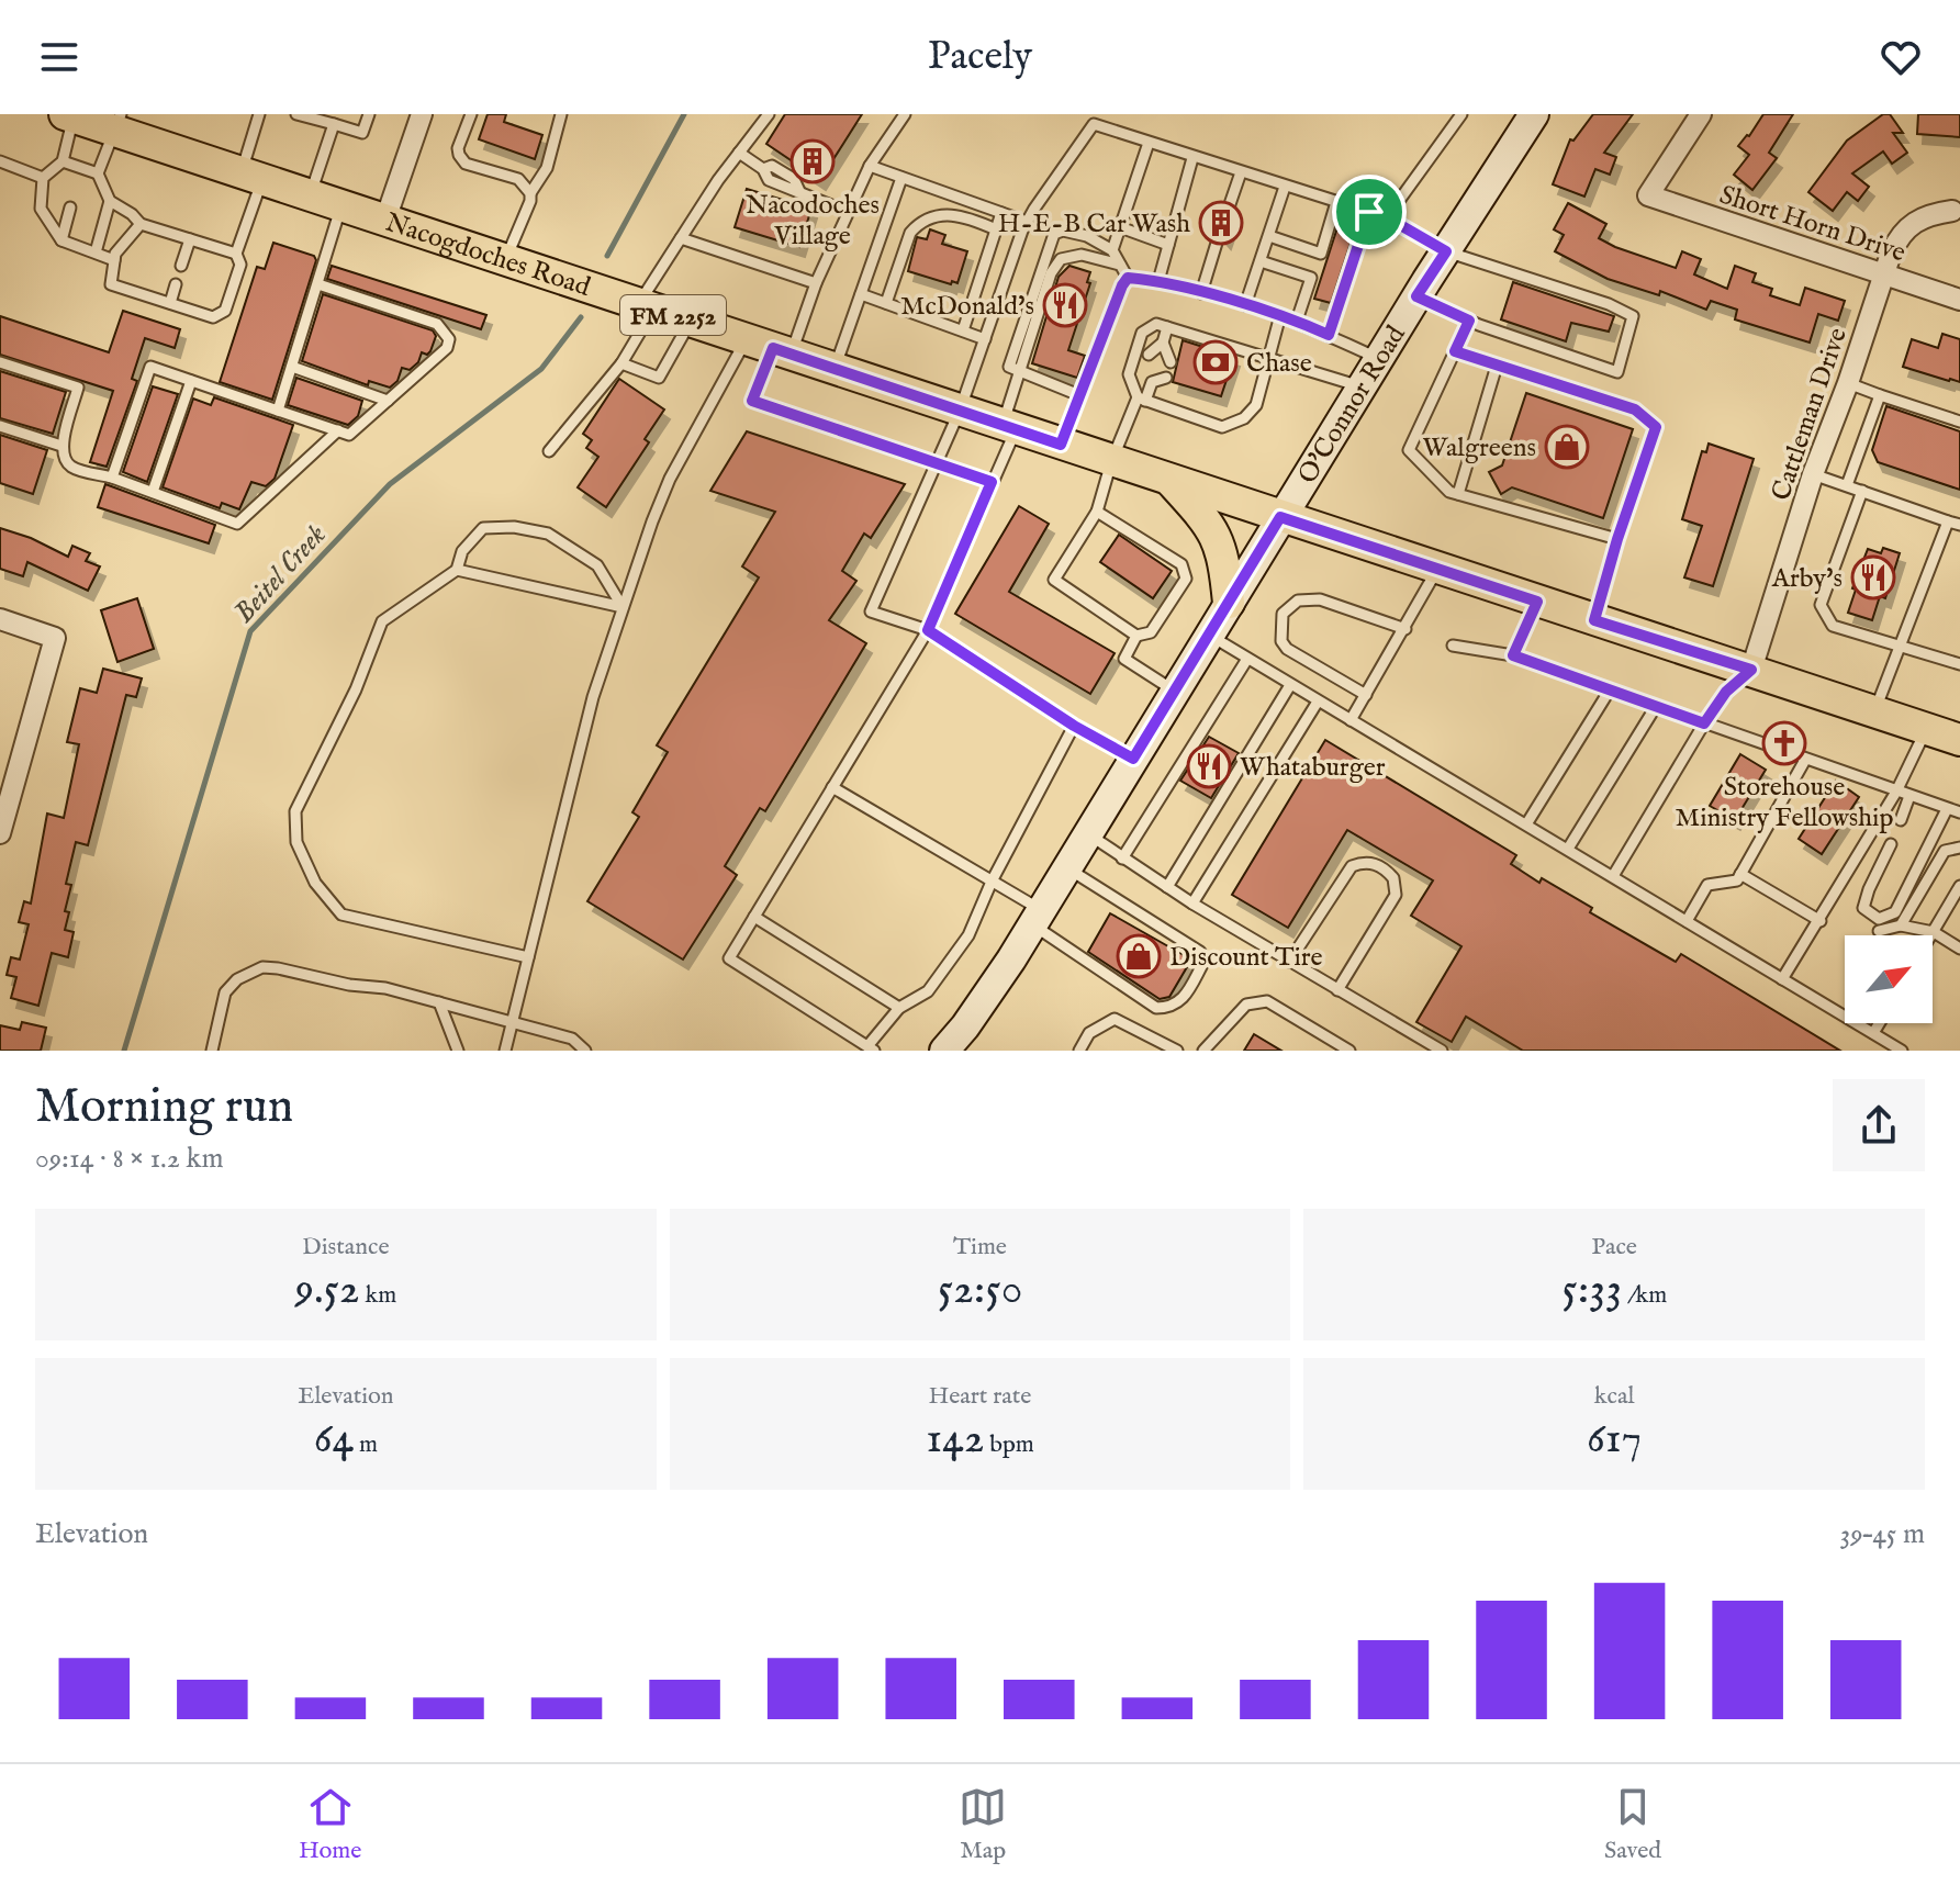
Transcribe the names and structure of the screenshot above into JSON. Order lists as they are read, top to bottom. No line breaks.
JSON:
{"streets":{"main road":["Nacogdoches Road","FM 2252","O'Connor Road"],"street":["Short Horn Drive","Cattleman Drive"]},"crossings":[["Short Horn Drive","Cattleman Drive"],["Nacogdoches Road","O'Connor Road"],["Nacogdoches Road","Cattleman Drive"]],"water":["Beitel Creek"],"places":{"building":["Nacodoches Village","H-E-B Car Wash"],"restaurant":["McDonald's","Arby's","Whataburger"],"bank":["Chase"],"shop":["Walgreens","Discount Tire"],"church":["Storehouse Ministry Fellowship"]},"north":"top right","page":{"header":"Pacely","heading":["Morning run","09:14 · 8 × 1.2 km"],"stats":[["Distance","9.52 km"],["Time","52:50"],["Pace","5:33 /km"],["Elevation","64 m"],["Heart rate","142 bpm"],["kcal","617"]],"chart":["Elevation","39–45 m"],"tabs":["Home","Map","Saved"]}}
